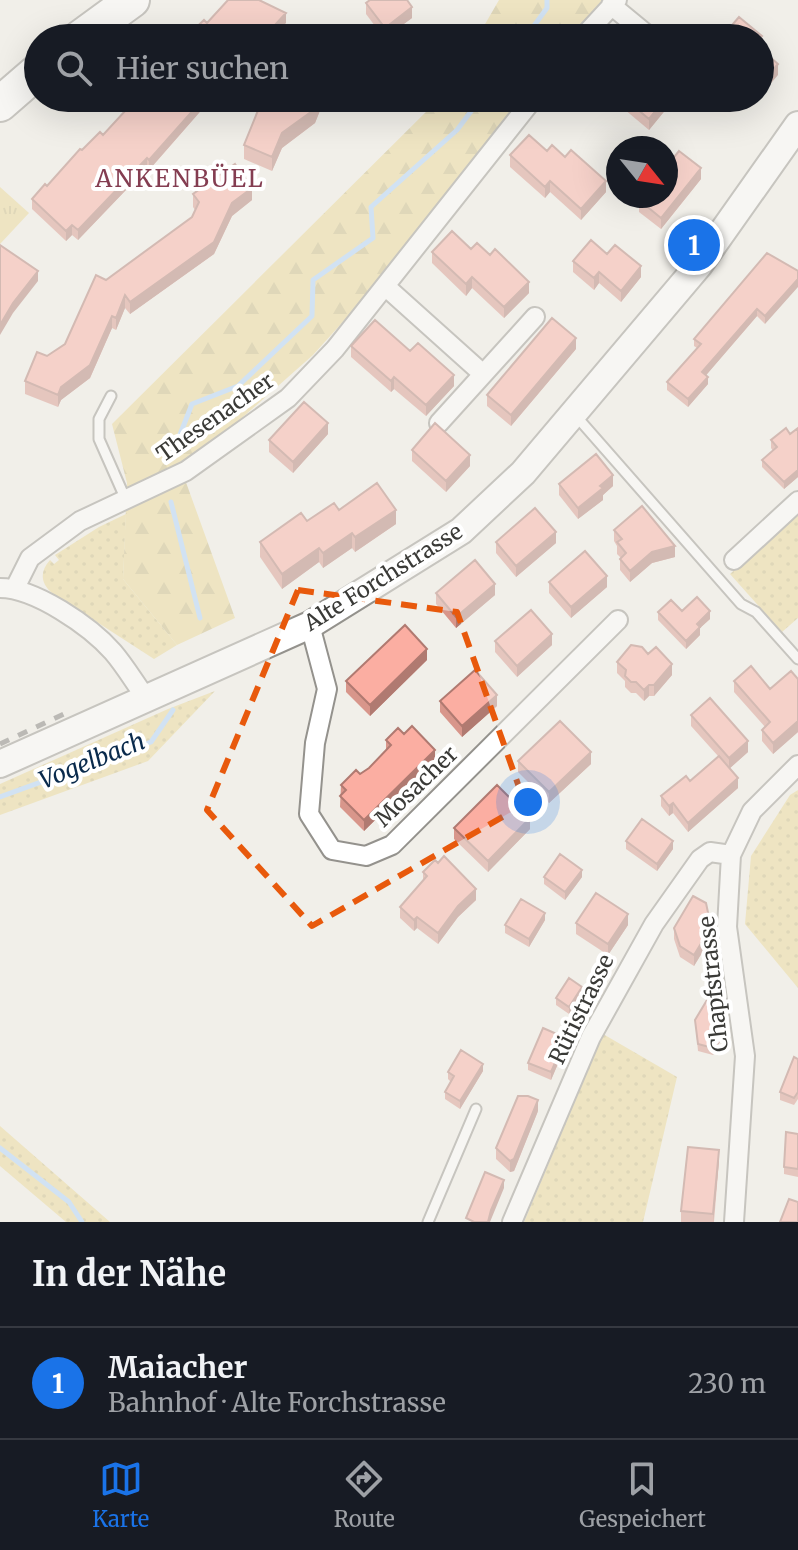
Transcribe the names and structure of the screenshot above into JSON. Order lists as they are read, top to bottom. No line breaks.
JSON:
{"streets":{"street":["Thesenacher","Alte Forchstrasse","Mosacher","Chapfstrasse","Rütistrasse"]},"crossings":[["Alte Forchstrasse","Mosacher"],["Chapfstrasse","Rütistrasse"]],"districts":["ANKENBÜEL"],"water":["Vogelbach"],"north":"bottom right","page":{"search":"Hier suchen","pins":"1","heading":"In der Nähe","list":[{"mark":"1","name":"Maiacher","note":"Bahnhof · Alte Forchstrasse","value":"230 m"}],"nav":["Karte","Route","Gespeichert"]}}
